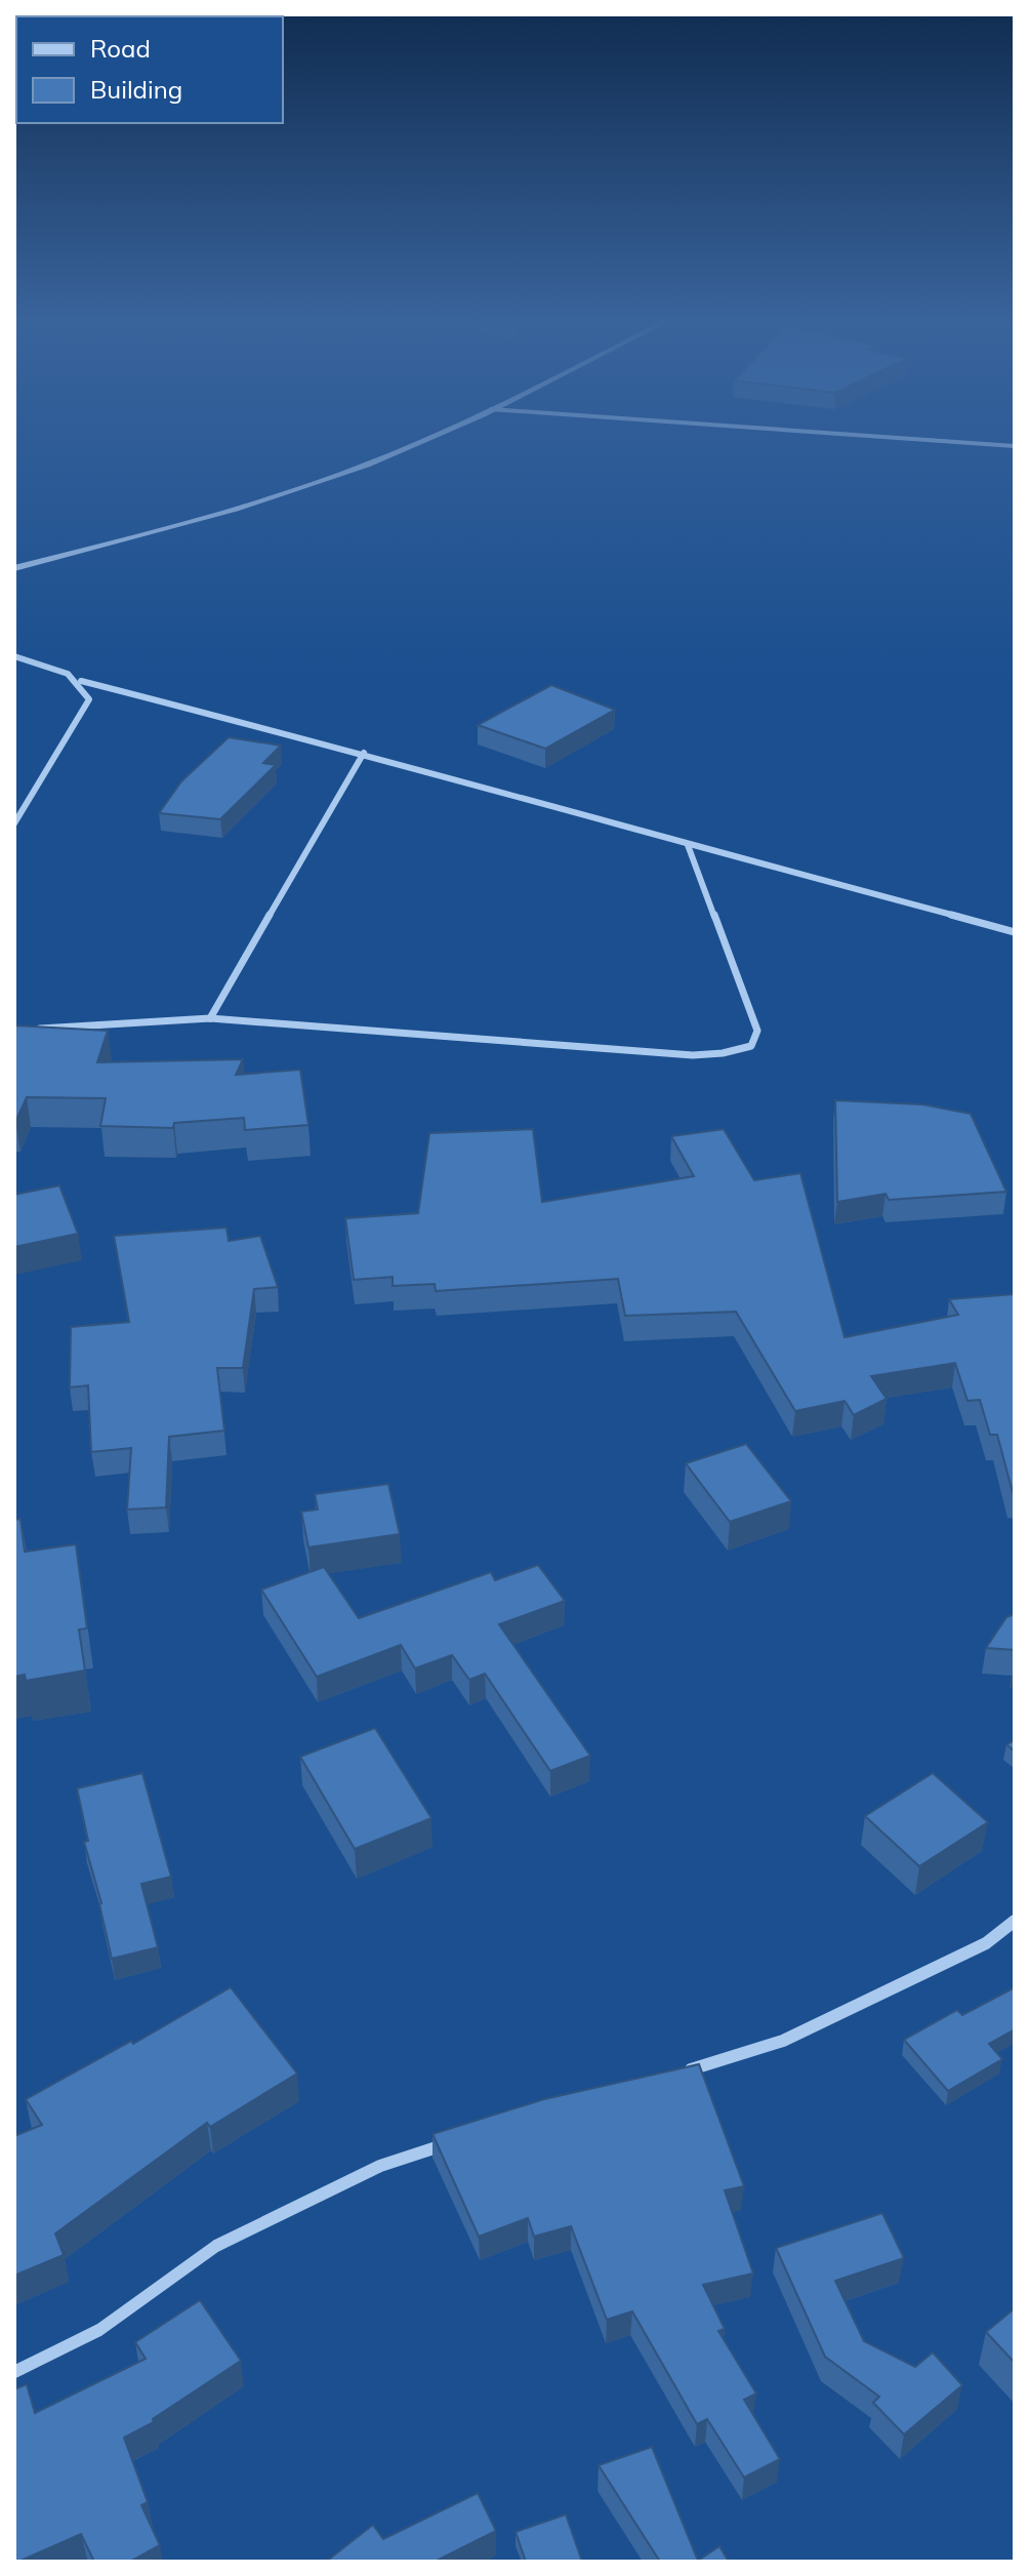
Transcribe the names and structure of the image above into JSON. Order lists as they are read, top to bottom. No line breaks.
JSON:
{"legend":["Road","Building"]}
